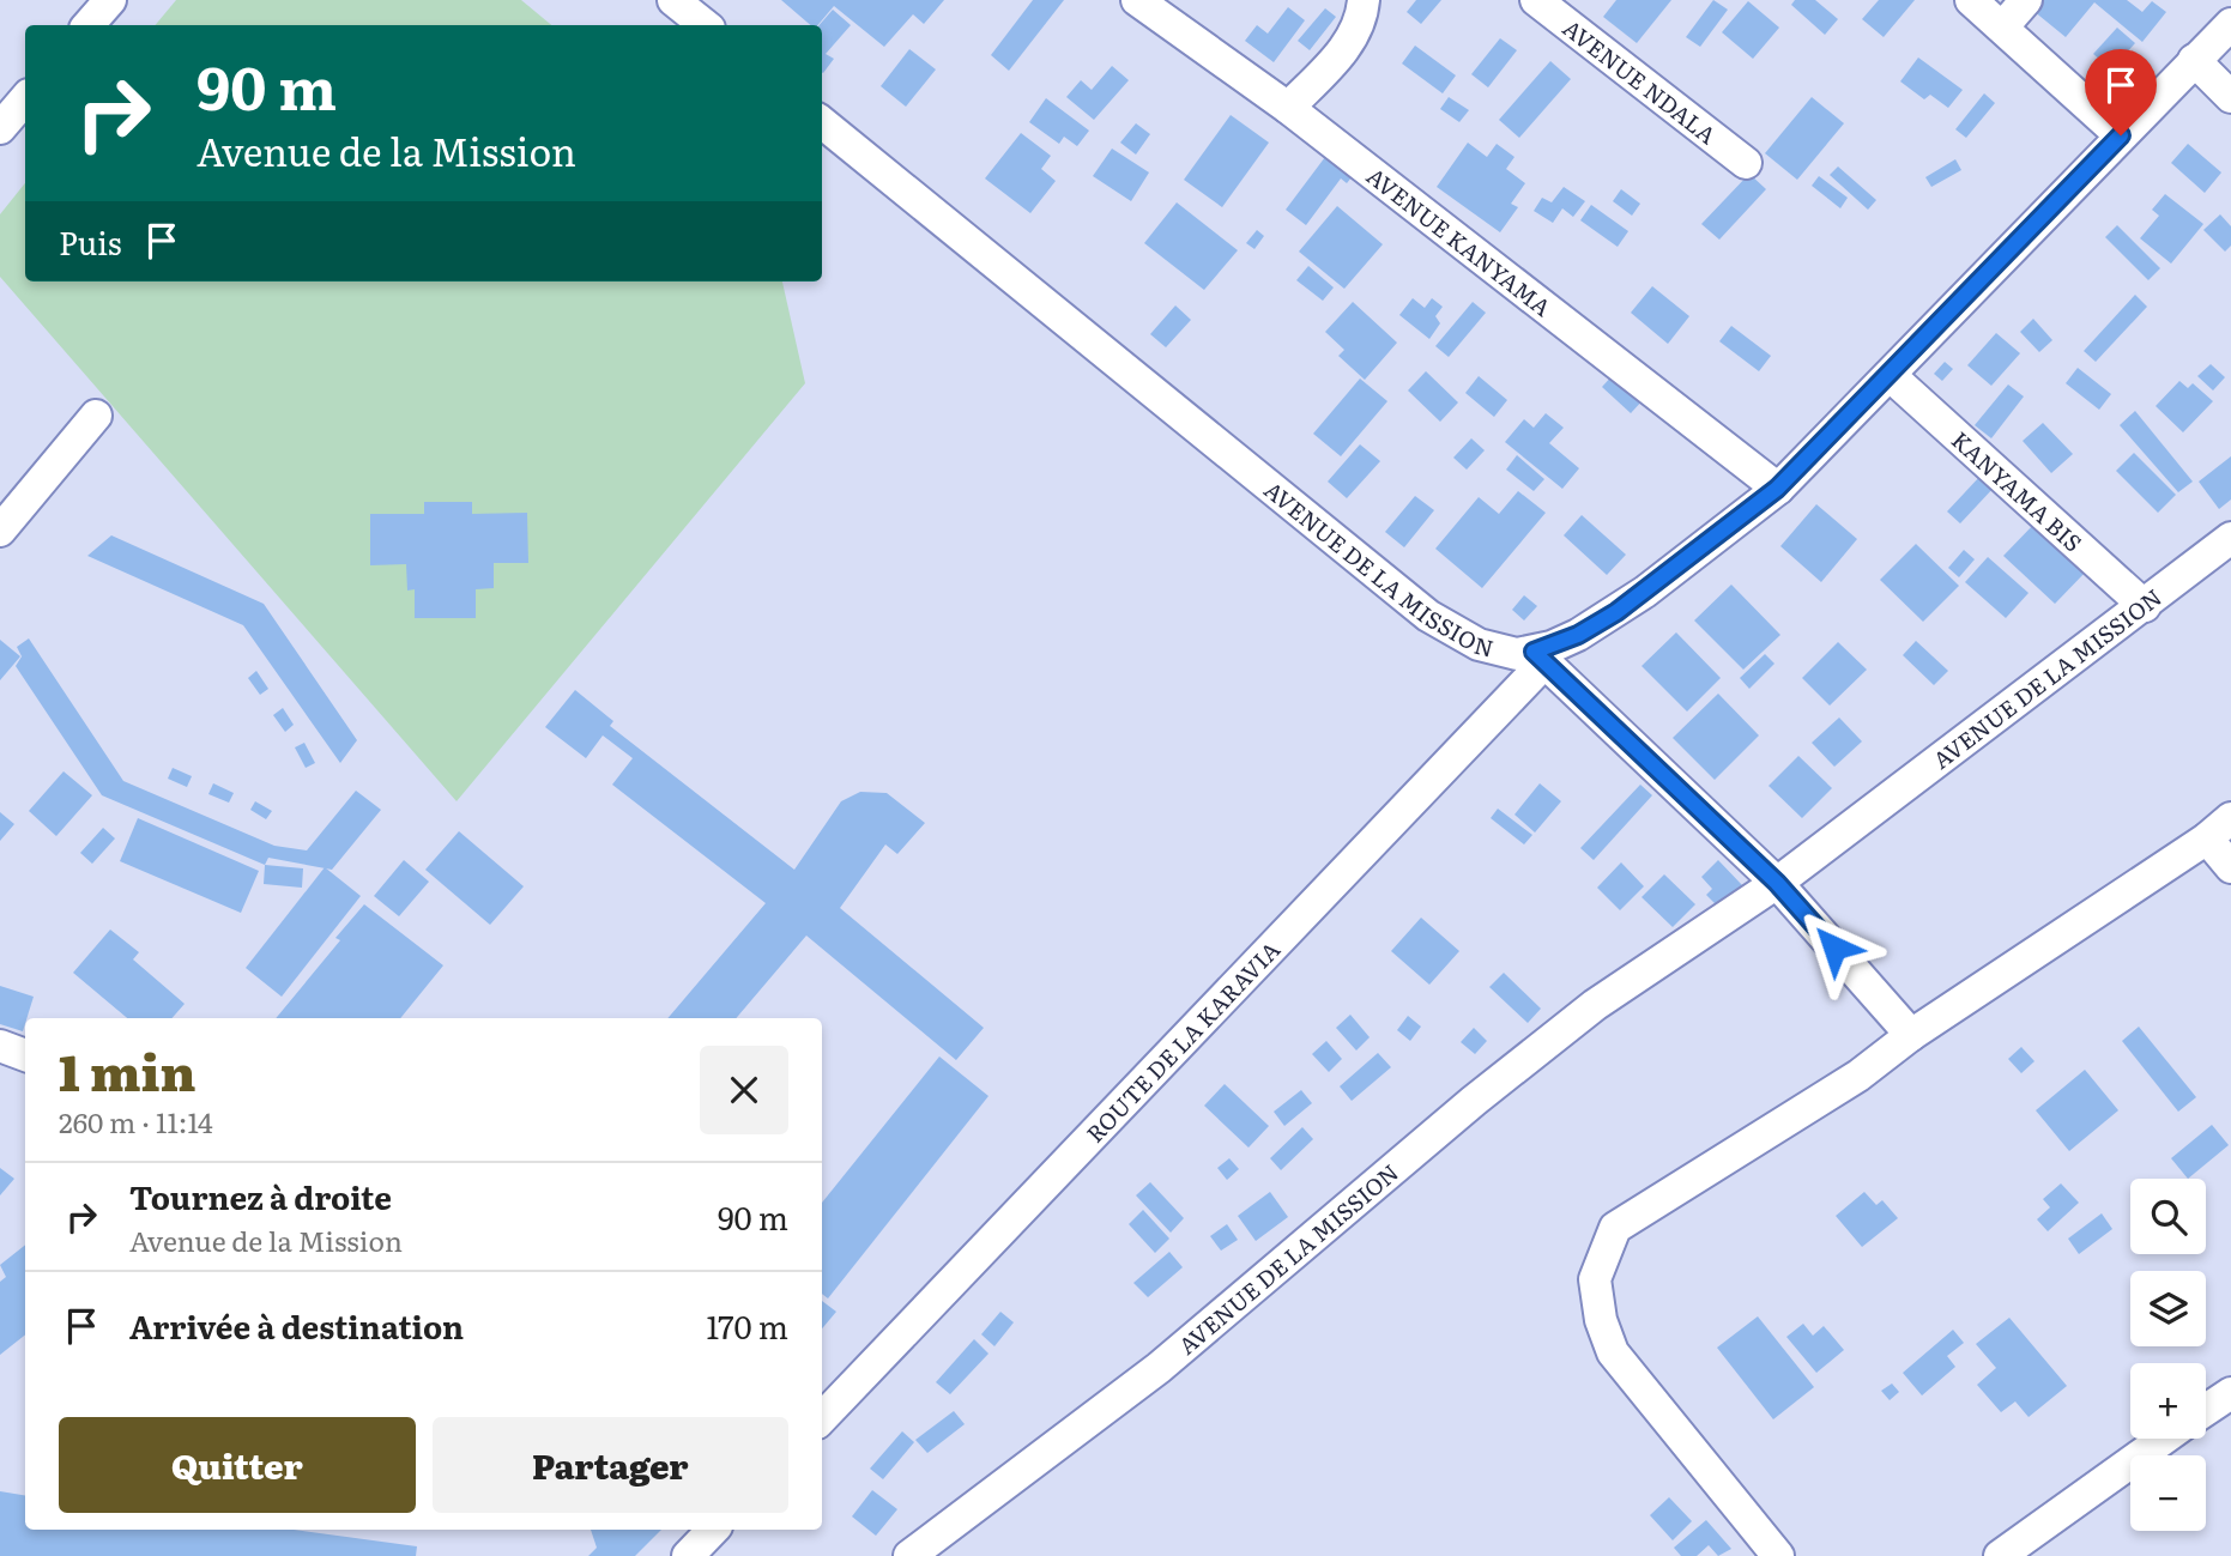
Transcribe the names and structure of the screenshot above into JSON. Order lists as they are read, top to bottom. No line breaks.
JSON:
{"streets":{"street":["AVENUE NDALA","AVENUE KANYAMA","KANYAMA BIS","AVENUE DE LA MISSION","ROUTE DE LA KARAVIA"]},"crossings":[["AVENUE KANYAMA","AVENUE DE LA MISSION"],["KANYAMA BIS","AVENUE DE LA MISSION"],["AVENUE DE LA MISSION","ROUTE DE LA KARAVIA"]],"page":{"turn":["90 m","Avenue de la Mission"],"then":"Puis","heading":["1 min","260 m · 11:14"],"list":[{"name":"Tournez à droite","note":"Avenue de la Mission","value":"90 m"},{"name":"Arrivée à destination","value":"170 m"}],"map_buttons":["+","−"],"buttons":["Quitter","Partager"]}}
